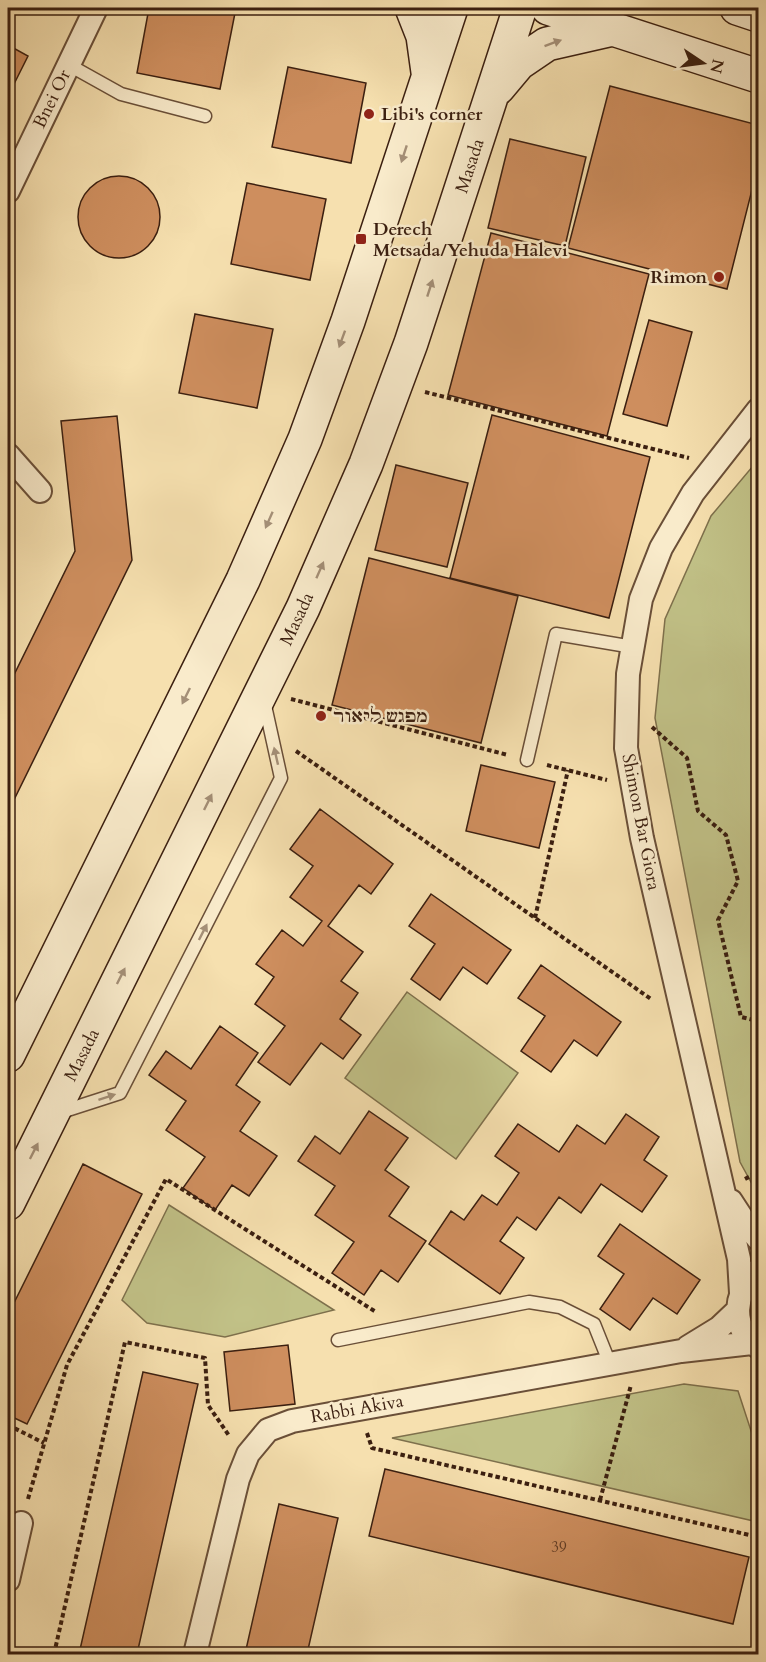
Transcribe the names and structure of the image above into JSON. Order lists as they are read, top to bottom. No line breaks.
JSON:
{"streets":{"main road":["Masada"],"street":["Bnei Or","Shimon Bar Giora","Rabbi Akiva"]},"crossings":[["Shimon Bar Giora","Rabbi Akiva"]],"places":{"other":["Libi's corner","Rimon","מפגש ליאור"],"transit":["Derech Metsada/Yehuda Halevi"]},"house_numbers":["39"],"north":"right"}
